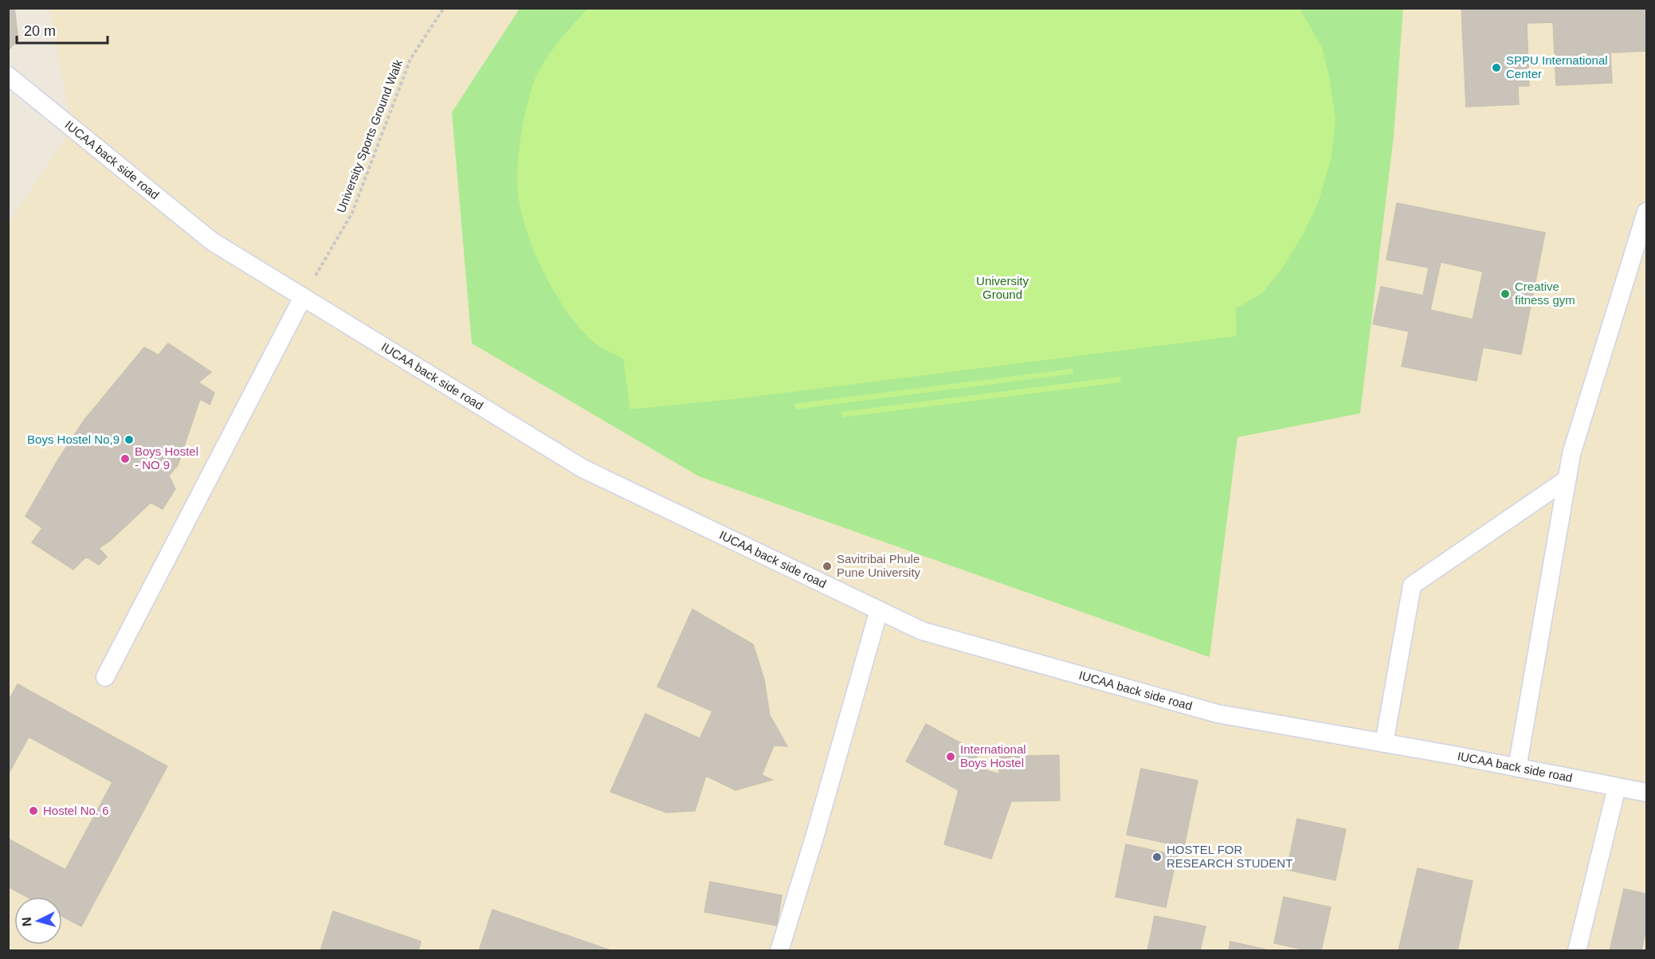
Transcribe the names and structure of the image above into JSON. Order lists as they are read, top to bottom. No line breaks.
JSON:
{"streets":{"lane":["IUCAA back side road"],"path":["University Sports Ground Walk"]},"crossings":[["University Sports Ground Walk","IUCAA back side road"]],"parks":["University Ground"],"places":["SPPU International Center","Creative fitness gym","Boys Hostel No,9","Boys Hostel - NO 9","Savitribai Phule Pune University","International Boys Hostel","Hostel No. 6","HOSTEL FOR RESEARCH STUDENT"],"scale_bar":"20 m","north":"left"}
